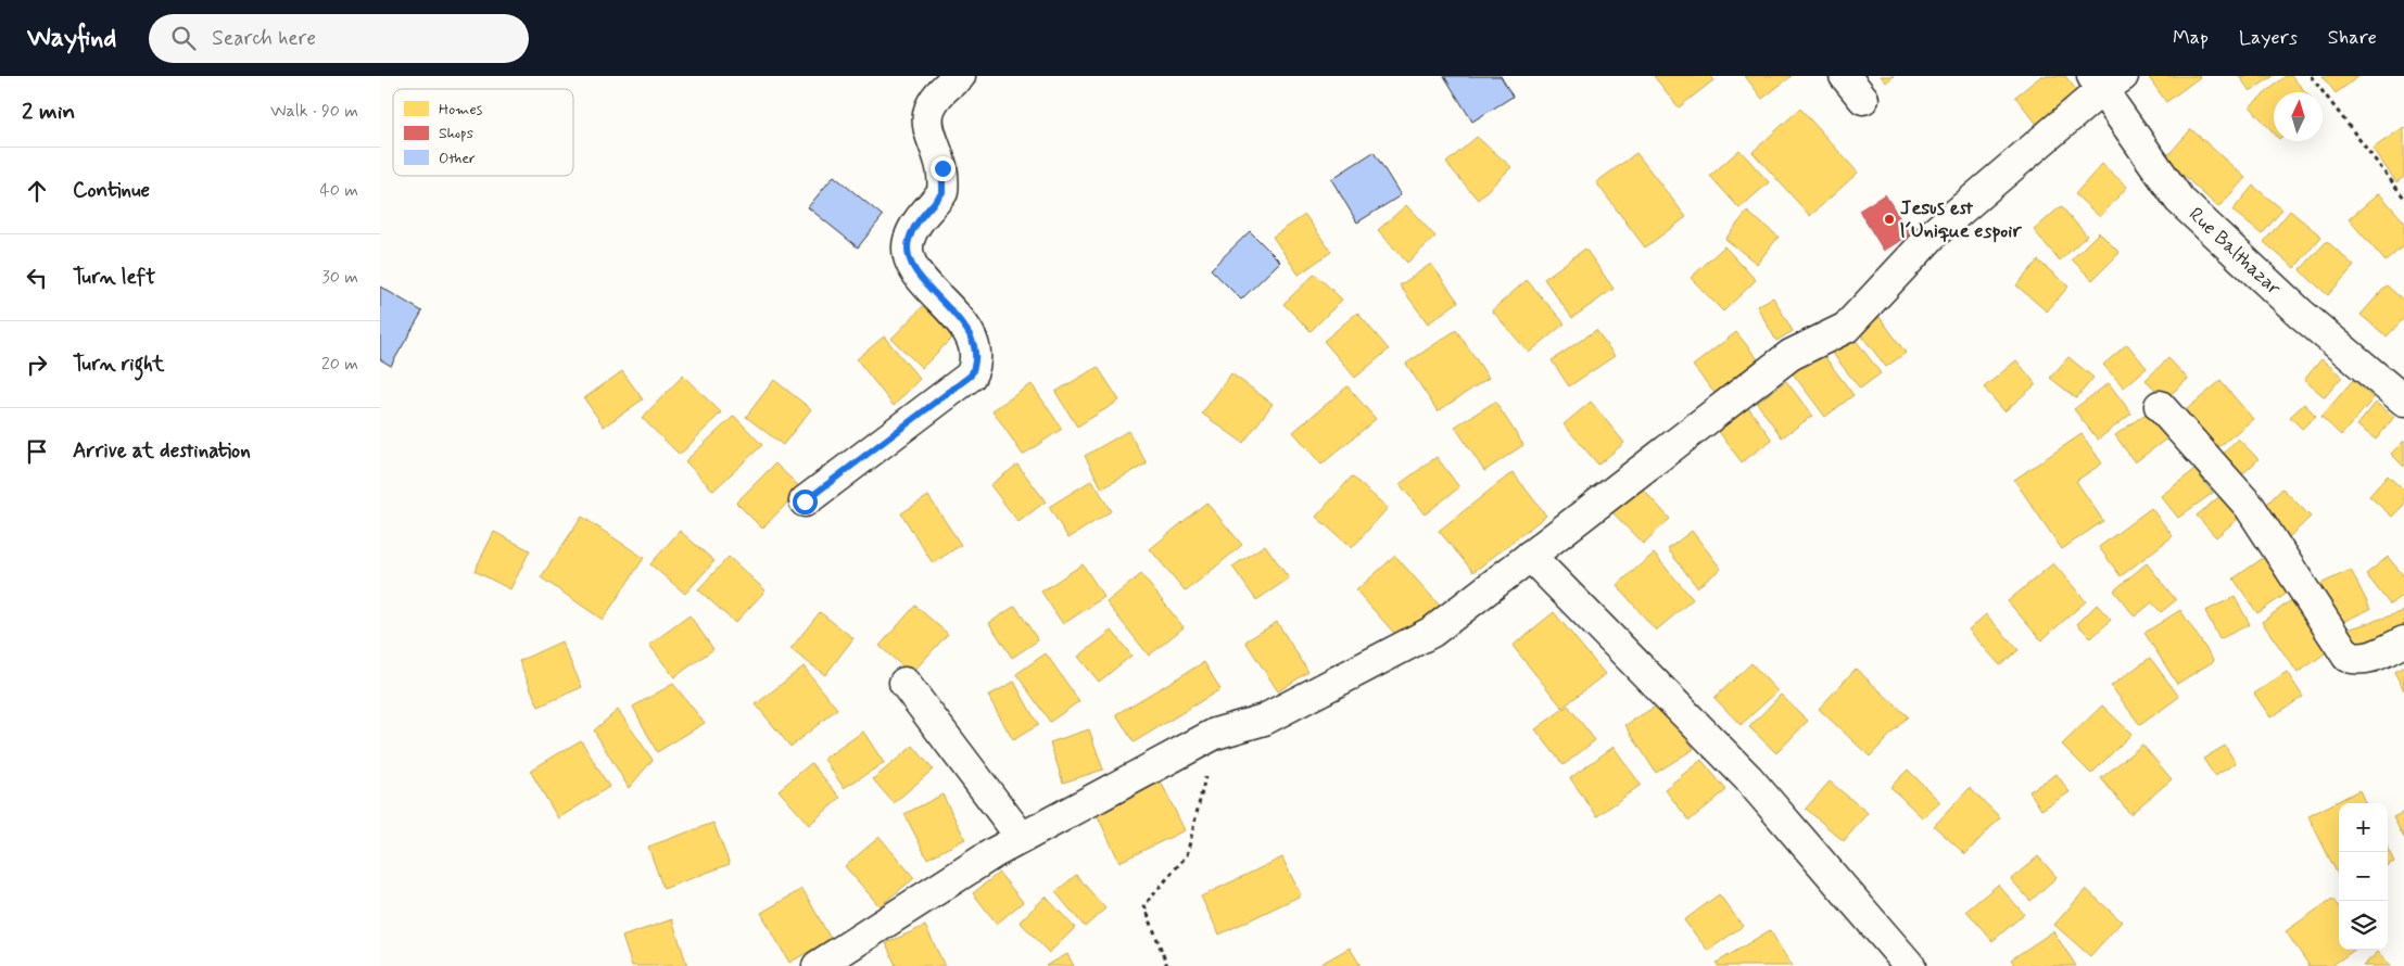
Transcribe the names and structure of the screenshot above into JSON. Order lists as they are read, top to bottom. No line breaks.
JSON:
{"streets":{"street":["Rue Balthazar"]},"places":["Jesus est l´Unique espoir"],"legend":["Homes","Shops","Other"],"north":"top","page":{"header":"Wayfind","search":"Search here","nav":["Map","Layers","Share"],"heading":["2 min","Walk · 90 m"],"list":[["Continue","40 m"],["Turn left","30 m"],["Turn right","20 m"],"Arrive at destination"],"map_buttons":["+","−"]}}
